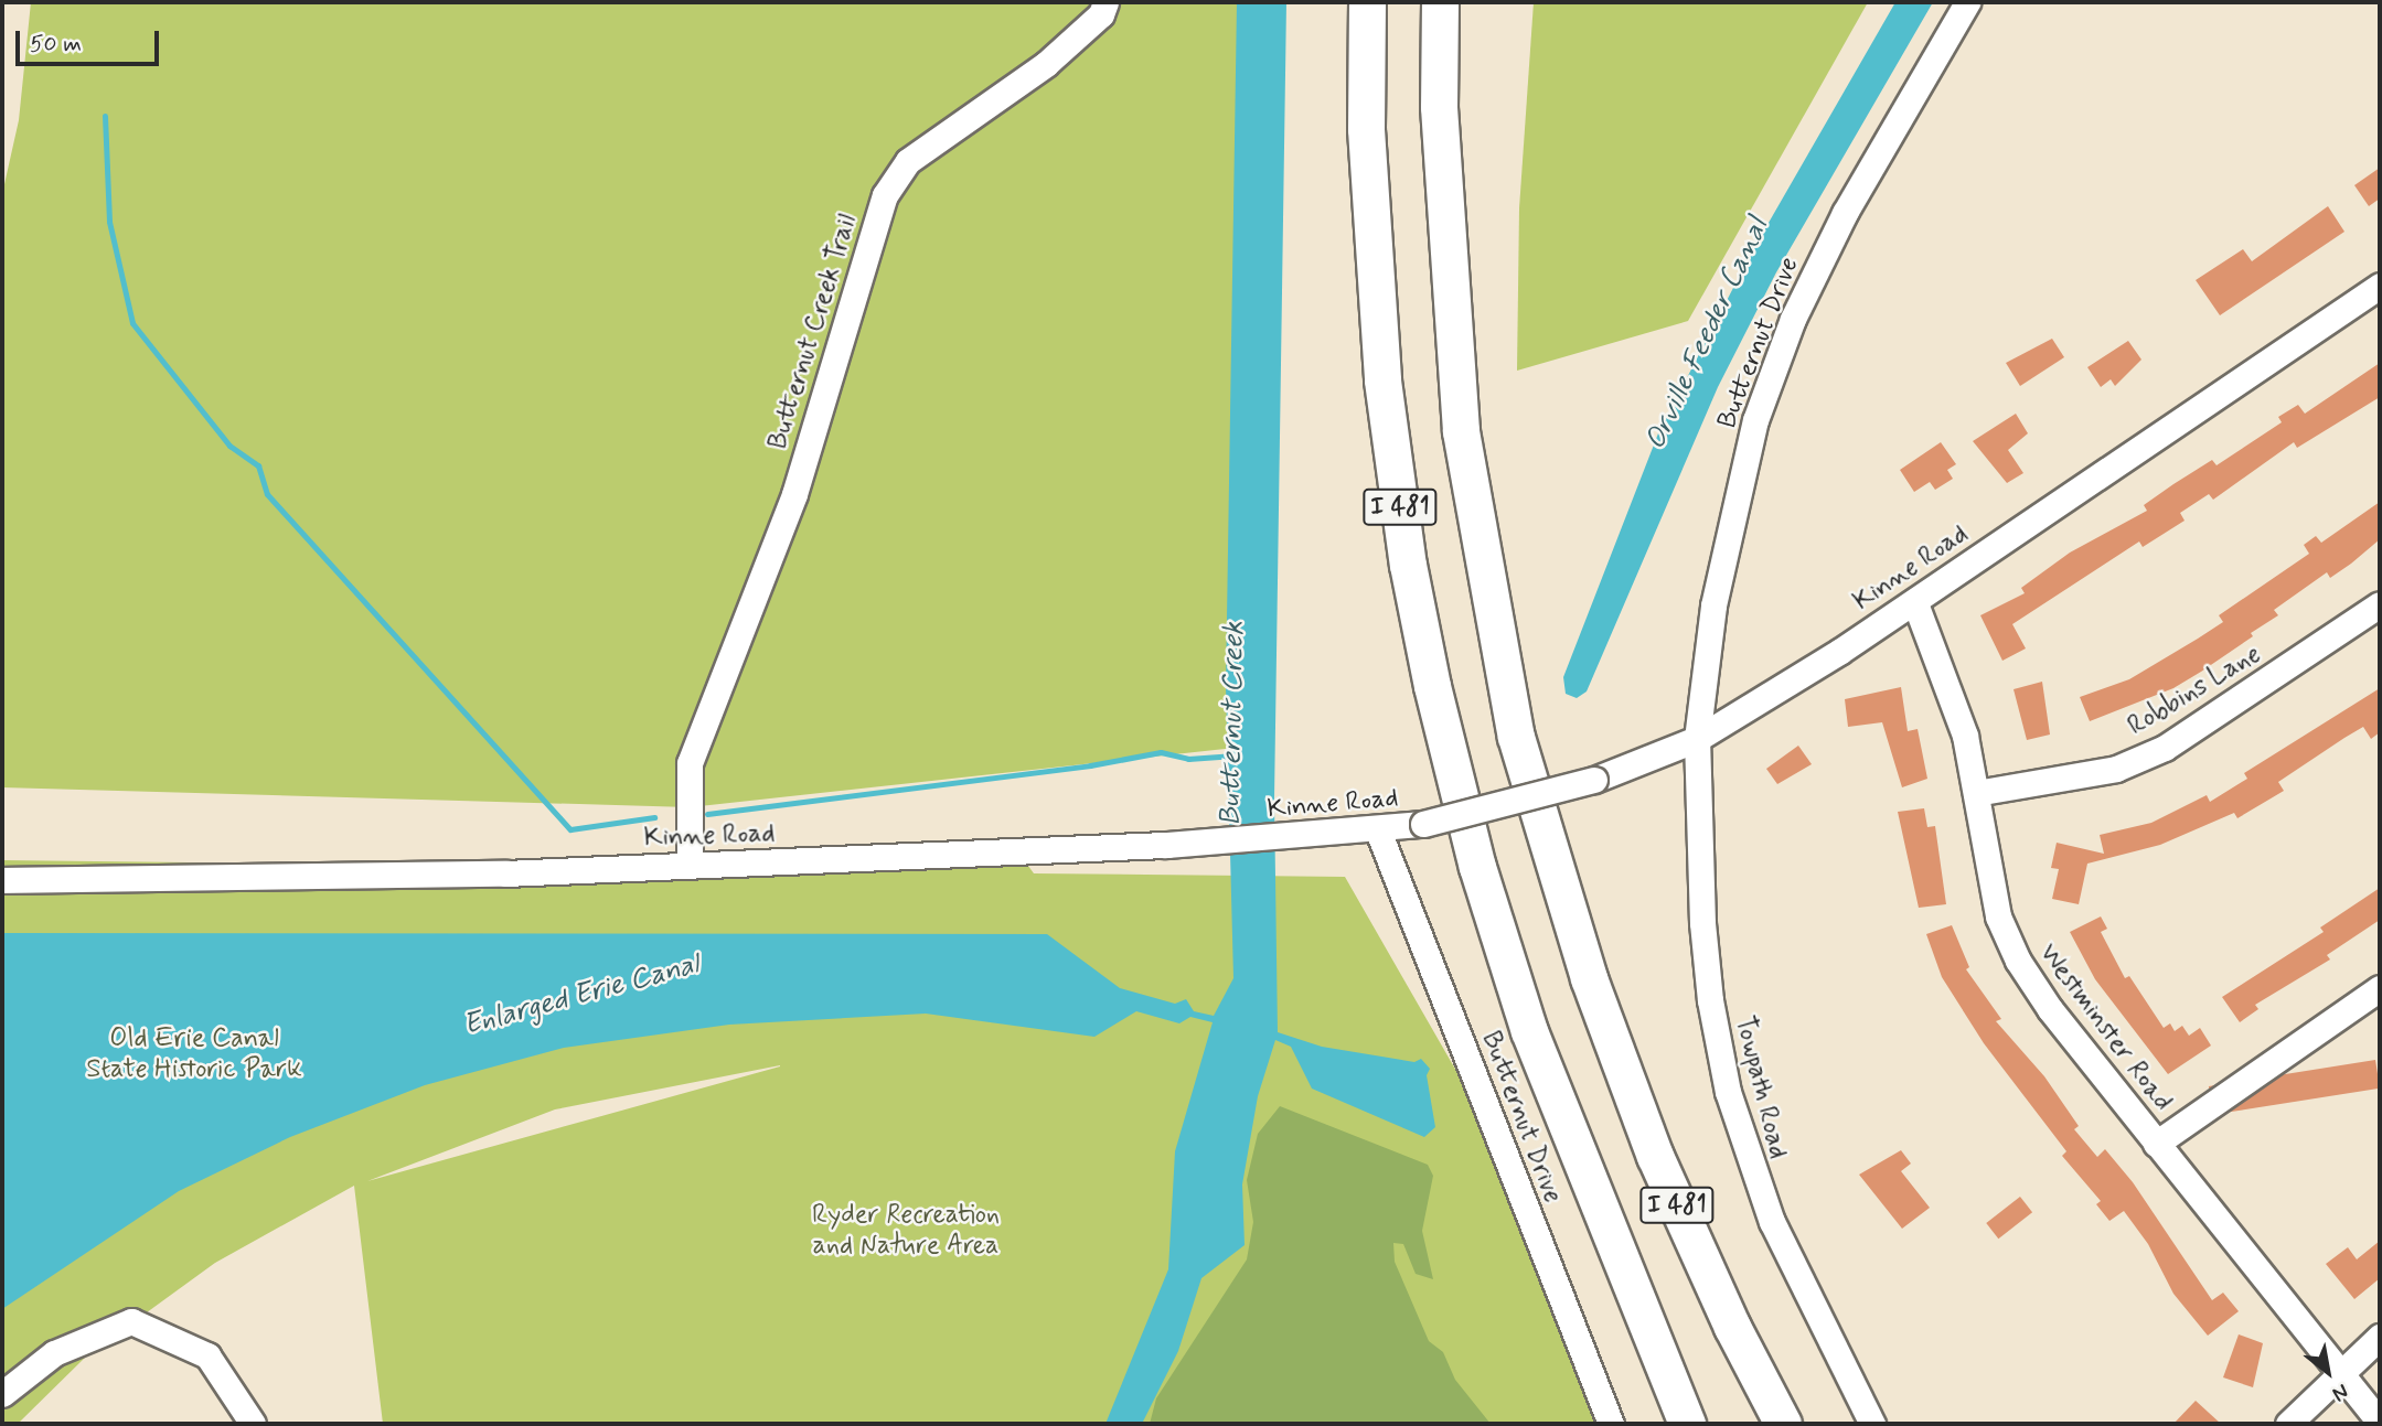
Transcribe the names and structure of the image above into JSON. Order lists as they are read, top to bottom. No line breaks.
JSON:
{"streets":{"highway":["I 481"],"street":["Butternut Creek Trail","Butternut Drive","Kinne Road","Robbins Lane","Westminster Road","Towpath Road"]},"crossings":[["Butternut Creek Trail","Kinne Road"],["Butternut Drive","Kinne Road"],["Butternut Drive","Towpath Road"],["Kinne Road","Westminster Road"],["Kinne Road","Towpath Road"],["Robbins Lane","Westminster Road"]],"water":["Orville Feeder Canal","Butternut Creek","Enlarged Erie Canal"],"parks":["Old Erie Canal State Historic Park","Ryder Recreation and Nature Area"],"scale_bar":"50 m","north":"bottom right"}
